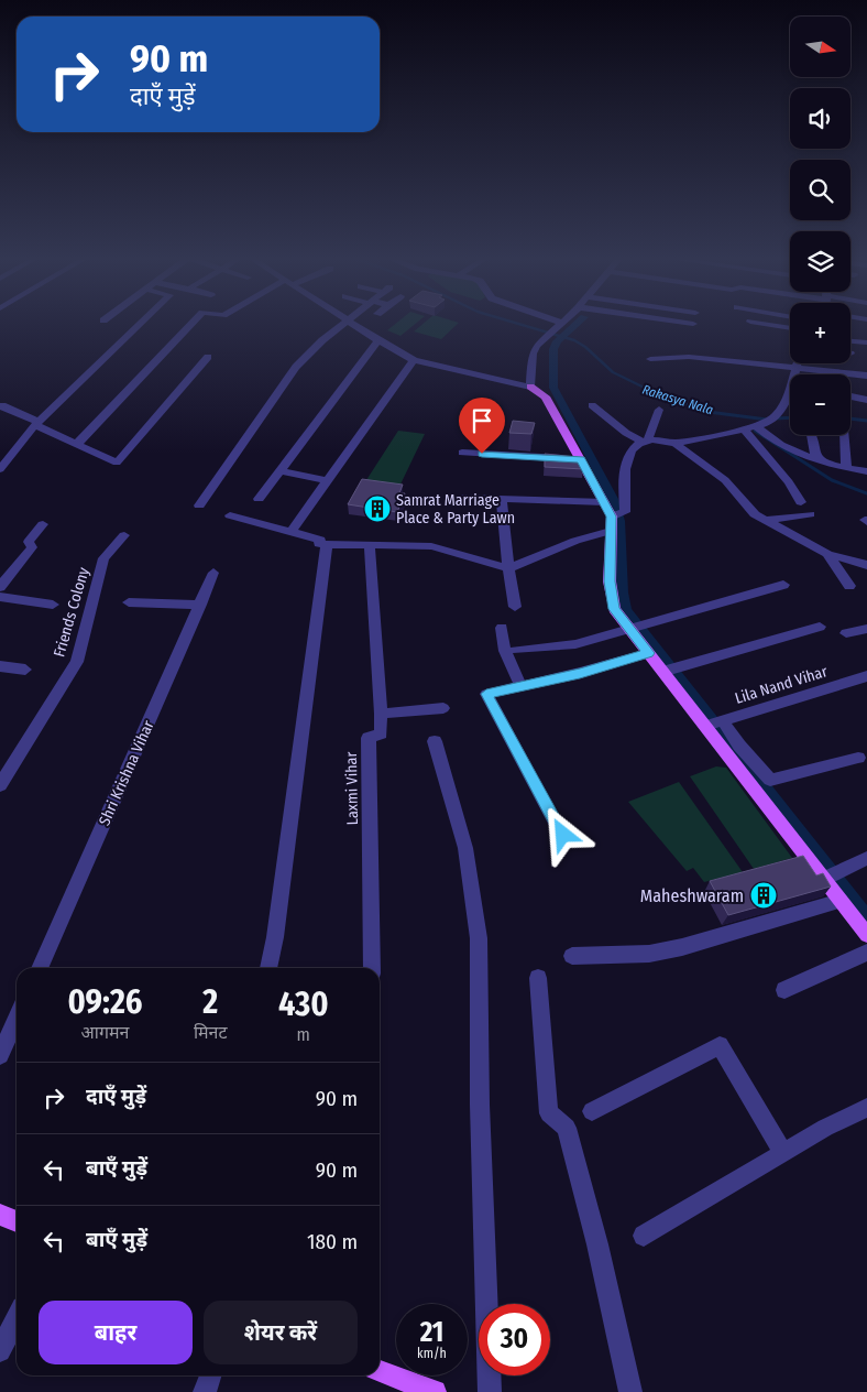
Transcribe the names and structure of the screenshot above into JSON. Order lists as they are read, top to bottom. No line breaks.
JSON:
{"streets":{"street":["Friends Colony","Lila Nand Vihar","Shri Krishna Vihar","Laxmi Vihar"]},"water":["Rakasya Nala"],"places":{"building":["Samrat Marriage Place & Party Lawn","Maheshwaram"]},"north":"right","page":{"map_buttons":["+","−"],"turn":["90 m","दाएँ मुड़ें"],"eta":["09:26","आगमन","2","मिनट","430","m"],"list":[{"name":"दाएँ मुड़ें","value":"90 m"},{"name":"बाएँ मुड़ें","value":"90 m"},{"name":"बाएँ मुड़ें","value":"180 m"}],"buttons":["बाहर","शेयर करें"],"speed":"21 km/h","limit":"30"}}
